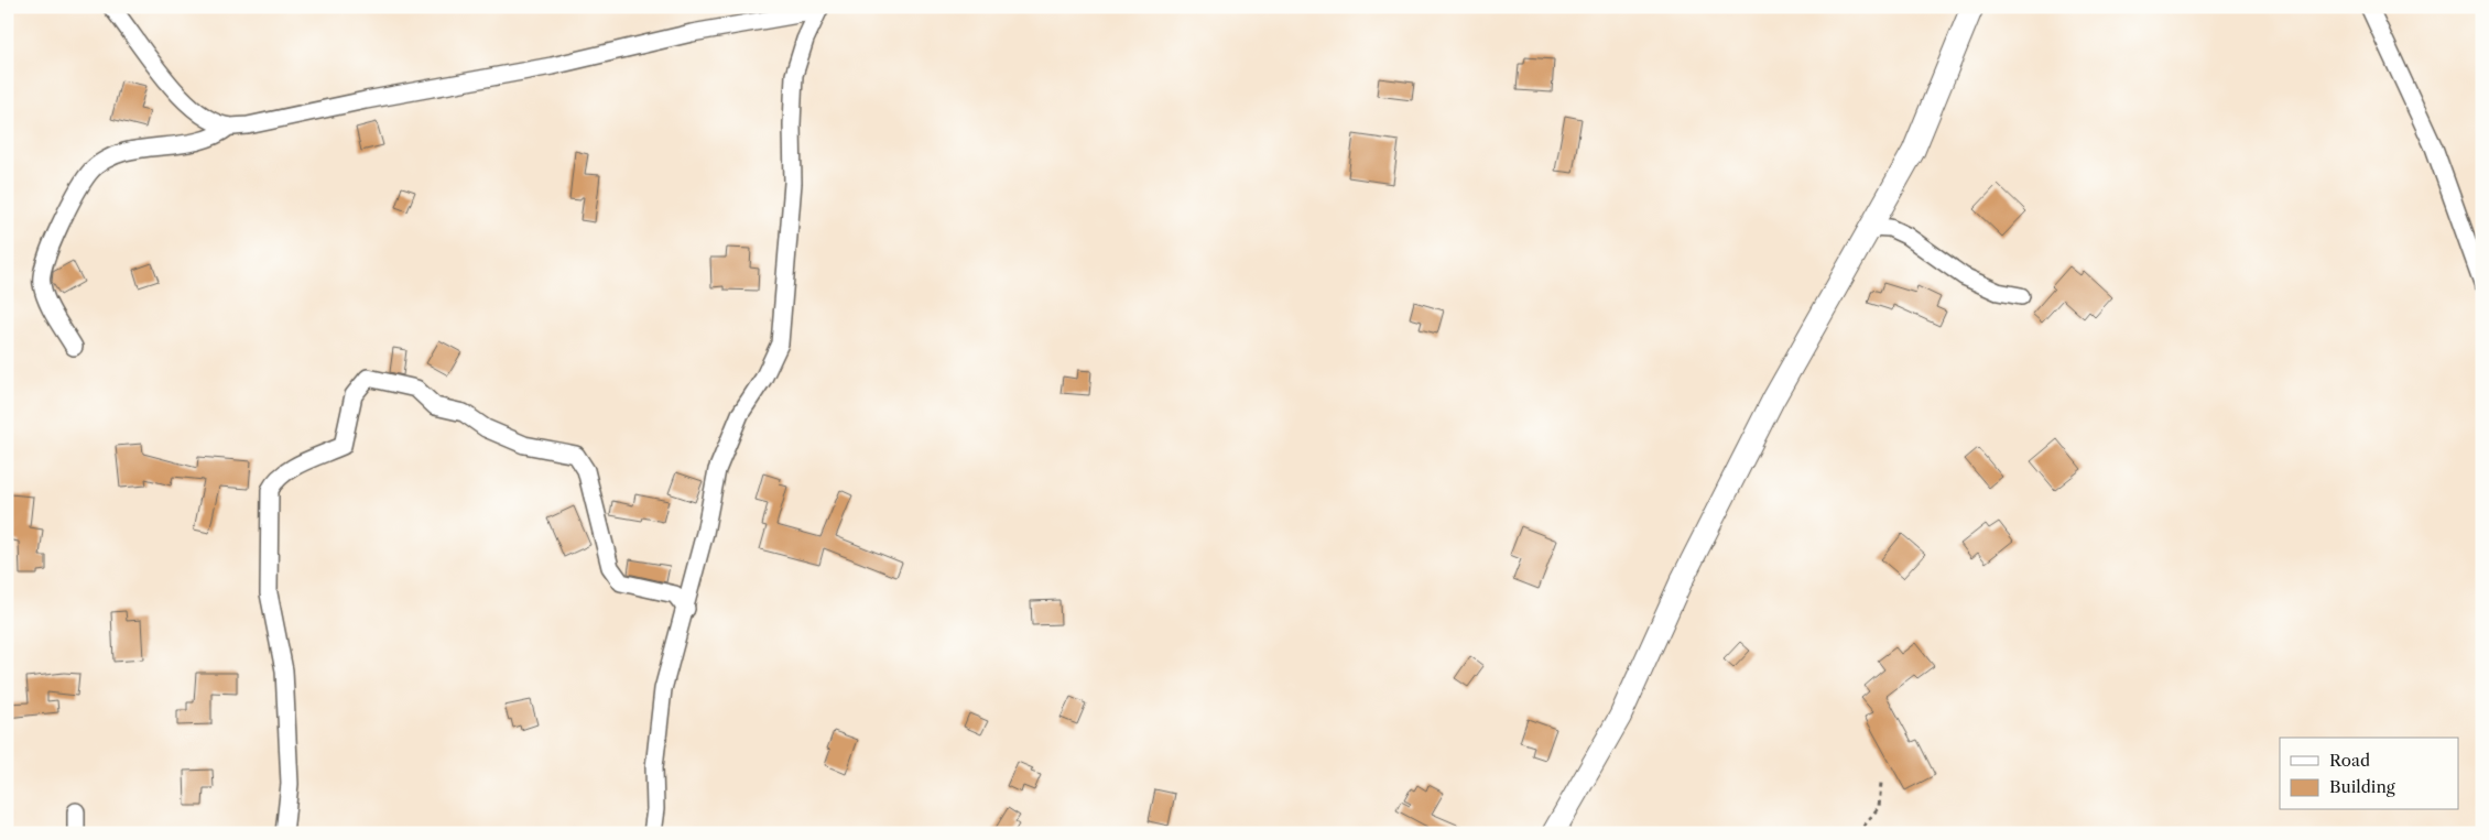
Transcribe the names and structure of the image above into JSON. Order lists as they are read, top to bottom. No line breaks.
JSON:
{"legend":["Road","Building"]}
